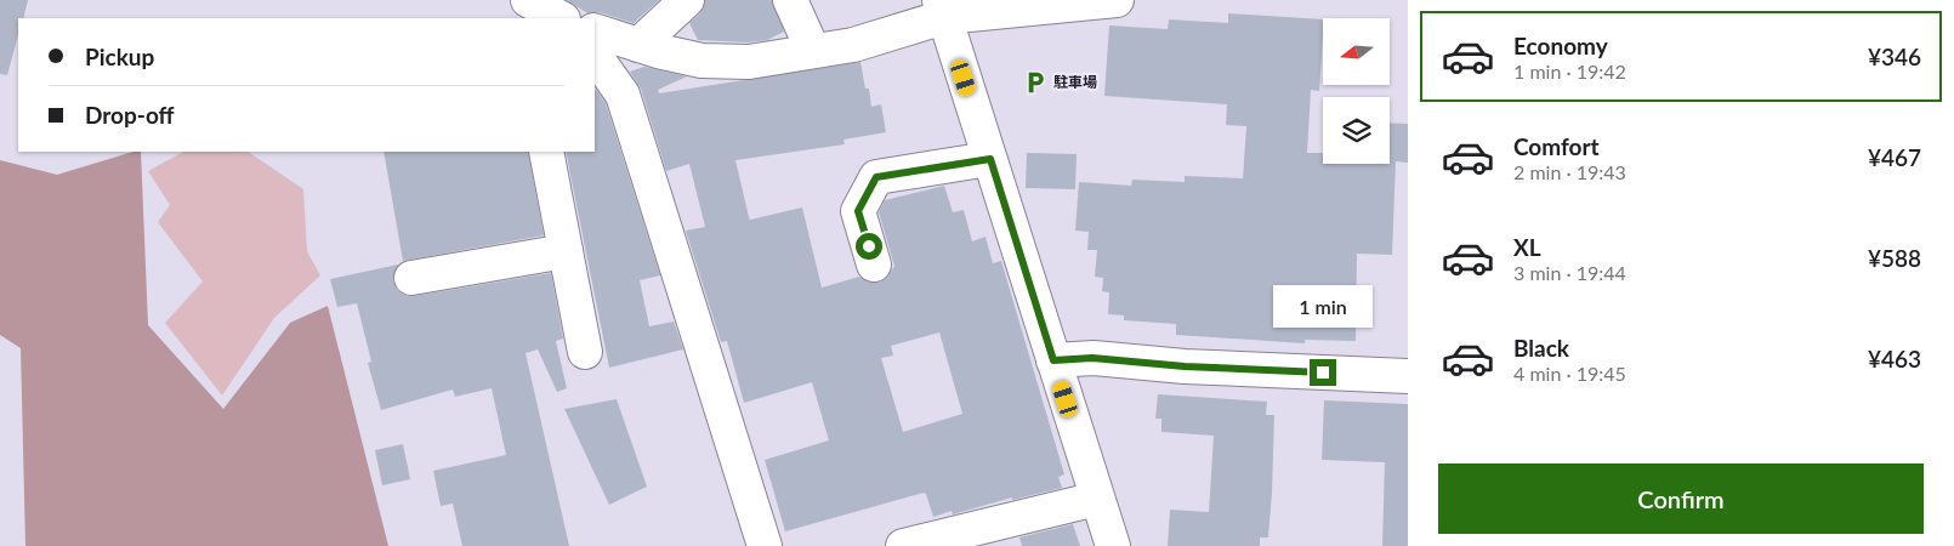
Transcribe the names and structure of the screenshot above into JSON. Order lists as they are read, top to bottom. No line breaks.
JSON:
{"places":{"parking":["駐車場"]},"north":"left","page":{"list":[{"name":"Economy","note":"1 min · 19:42","value":"¥346"},{"name":"Comfort","note":"2 min · 19:43","value":"¥467"},{"name":"XL","note":"3 min · 19:44","value":"¥588"},{"name":"Black","note":"4 min · 19:45","value":"¥463"}],"banner":["Pickup","Drop-off"],"bubble":"1 min","buttons":"Confirm"}}
